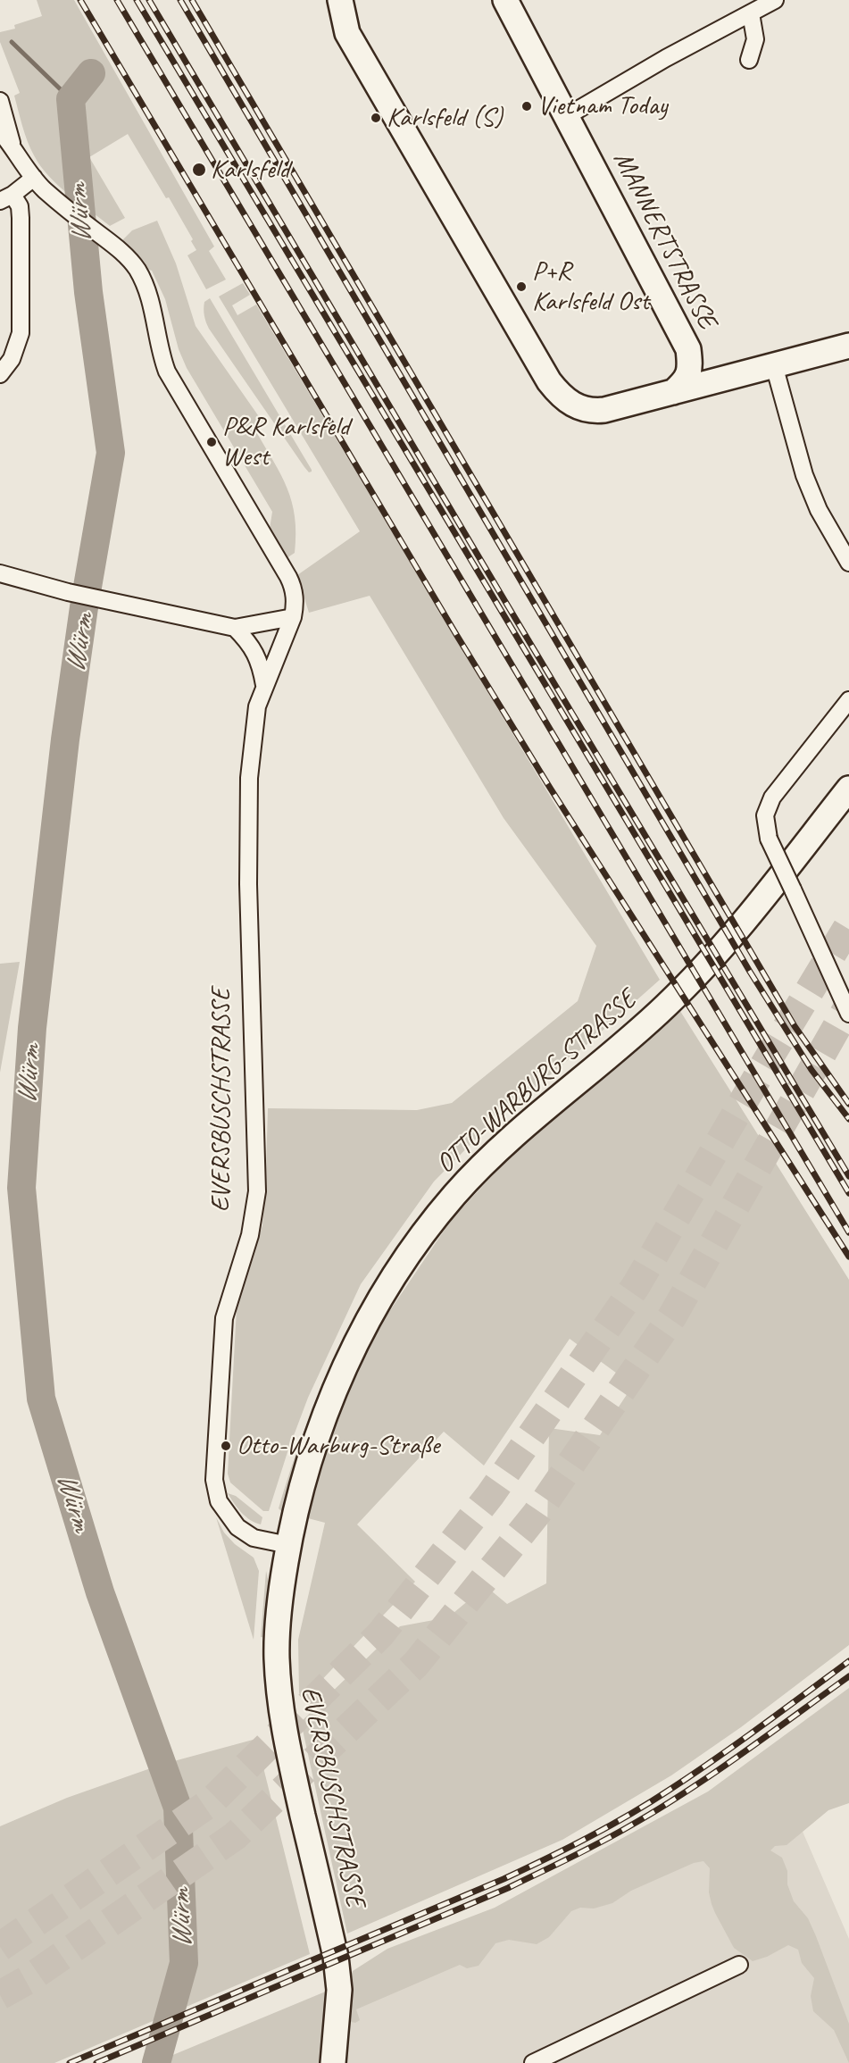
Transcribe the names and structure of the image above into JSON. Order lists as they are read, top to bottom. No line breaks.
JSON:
{"streets":{"main road":["MANNERTSTRASSE","OTTO-WARBURG-STRASSE","EVERSBUSCHSTRASSE"]},"crossings":[["OTTO-WARBURG-STRASSE","EVERSBUSCHSTRASSE"]],"water":["Würm"],"places":["Vietnam Today","Karlsfeld (S)","Karlsfeld","P+R Karlsfeld Ost","P&R Karlsfeld West","Otto-Warburg-Straße"]}
